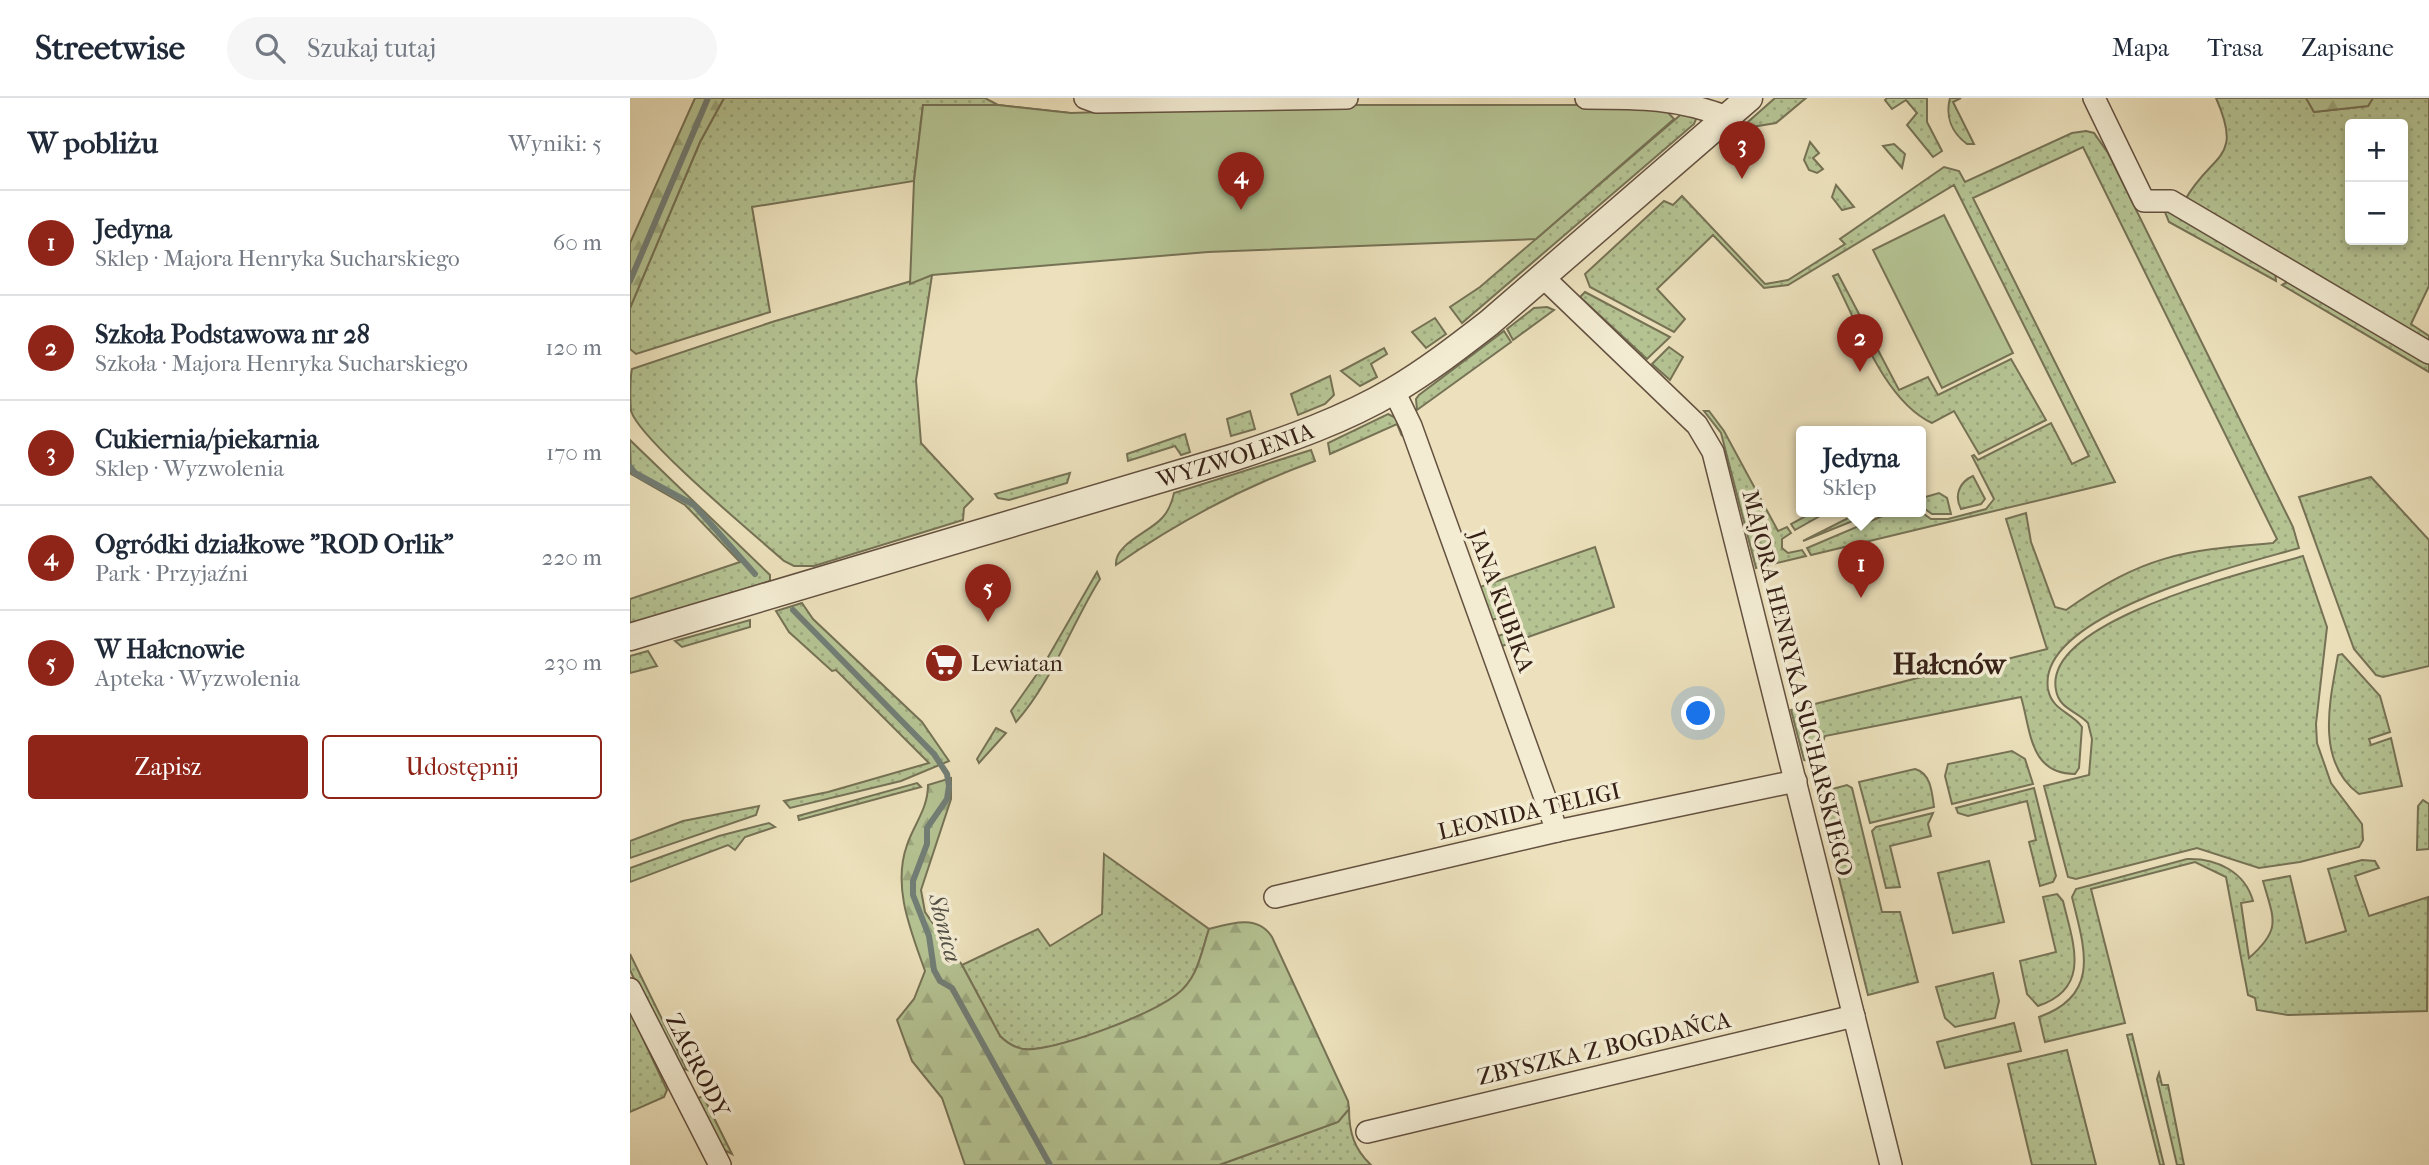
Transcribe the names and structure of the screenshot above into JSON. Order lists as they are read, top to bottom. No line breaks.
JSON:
{"streets":{"street":["WYZWOLENIA","JANA KUBIKA","MAJORA HENRYKA SUCHARSKIEGO","LEONIDA TELIGI","ZBYSZKA Z BOGDAŃCA","ZAGRODY"]},"crossings":[["WYZWOLENIA","JANA KUBIKA"],["WYZWOLENIA","MAJORA HENRYKA SUCHARSKIEGO"],["JANA KUBIKA","LEONIDA TELIGI"],["MAJORA HENRYKA SUCHARSKIEGO","LEONIDA TELIGI"],["MAJORA HENRYKA SUCHARSKIEGO","ZBYSZKA Z BOGDAŃCA"]],"districts":["Hałcnów"],"water":["Słonica"],"places":{"supermarket":["Lewiatan"]},"page":{"header":"Streetwise","search":"Szukaj tutaj","nav":["Mapa","Trasa","Zapisane"],"heading":["W pobliżu","Wyniki: 5"],"map_buttons":["+","−"],"pins":["3","4","2","1","5"],"list":[{"mark":"1","name":"Jedyna","note":"Sklep · Majora Henryka Sucharskiego","value":"60 m"},{"mark":"2","name":"Szkoła Podstawowa nr 28","note":"Szkoła · Majora Henryka Sucharskiego","value":"120 m"},{"mark":"3","name":"Cukiernia/piekarnia","note":"Sklep · Wyzwolenia","value":"170 m"},{"mark":"4","name":"Ogródki działkowe \"ROD Orlik\"","note":"Park · Przyjaźni","value":"220 m"},{"mark":"5","name":"W Hałcnowie","note":"Apteka · Wyzwolenia","value":"230 m"}],"popup":["Jedyna","Sklep"],"buttons":["Zapisz","Udostępnij"]}}
